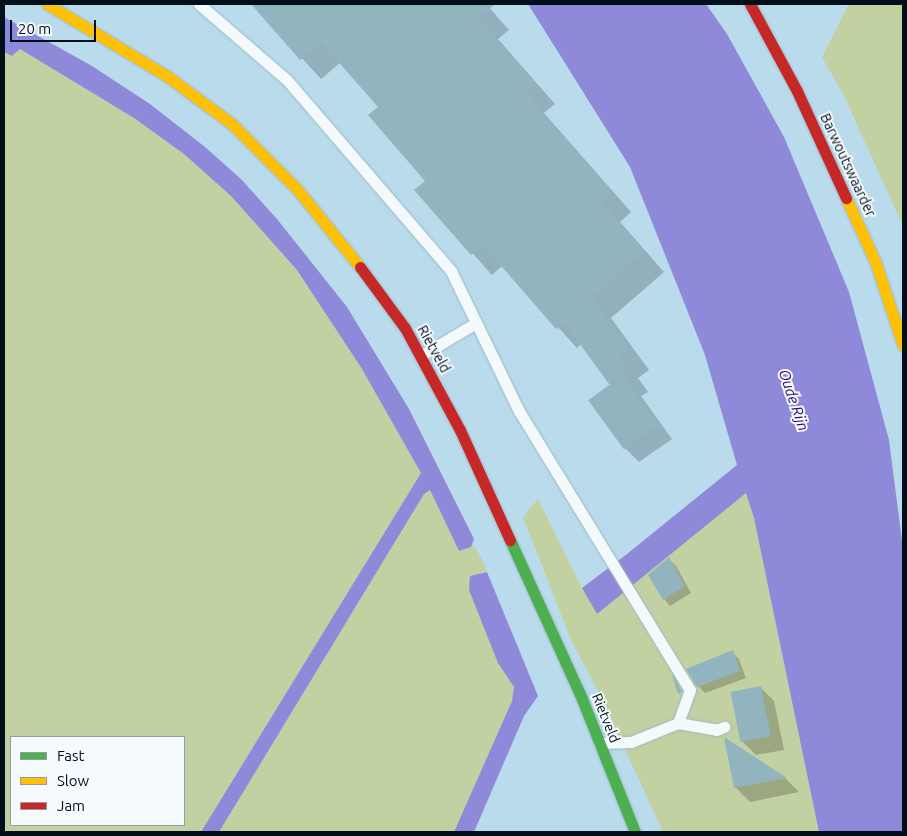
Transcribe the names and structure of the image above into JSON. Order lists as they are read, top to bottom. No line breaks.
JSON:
{"streets":{"main road":["Barwoutswaarder","Rietveld"]},"water":["Oude Rijn"],"legend":["Fast","Slow","Jam"],"scale_bar":"20 m"}
